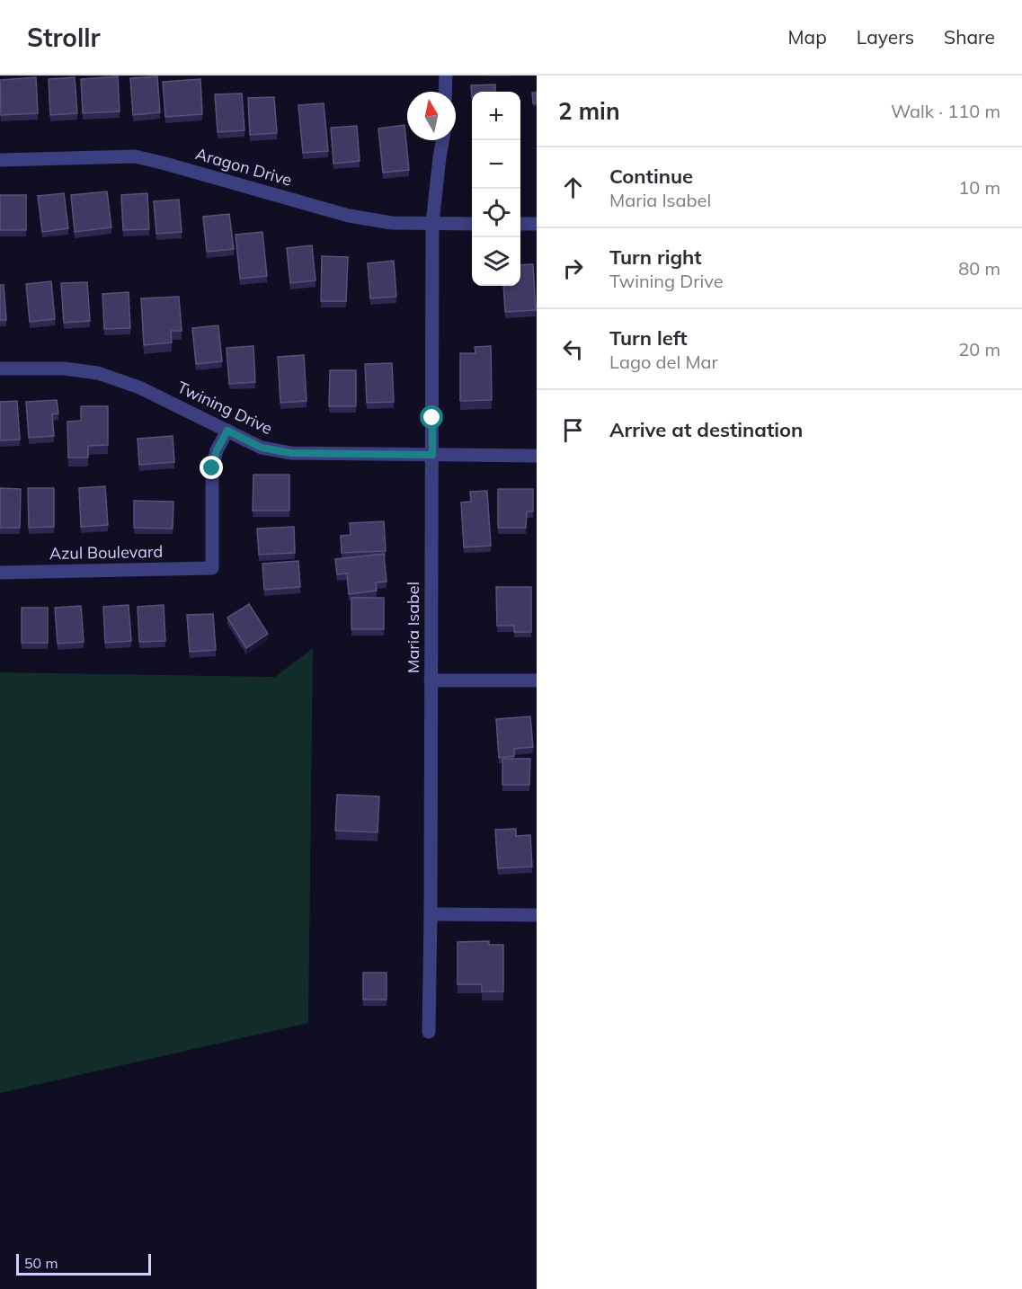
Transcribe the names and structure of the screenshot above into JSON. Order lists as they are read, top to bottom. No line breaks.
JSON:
{"streets":{"street":["Aragon Drive","Twining Drive","Azul Boulevard","Maria Isabel"]},"crossings":[["Aragon Drive","Maria Isabel"],["Twining Drive","Azul Boulevard"],["Twining Drive","Maria Isabel"]],"scale_bar":"50 m","north":"top","page":{"header":"Strollr","nav":["Map","Layers","Share"],"heading":["2 min","Walk · 110 m"],"map_buttons":["+","−"],"list":[["Continue","Maria Isabel","10 m"],["Turn right","Twining Drive","80 m"],["Turn left","Lago del Mar","20 m"],"Arrive at destination"],"scale":"50 m"}}
